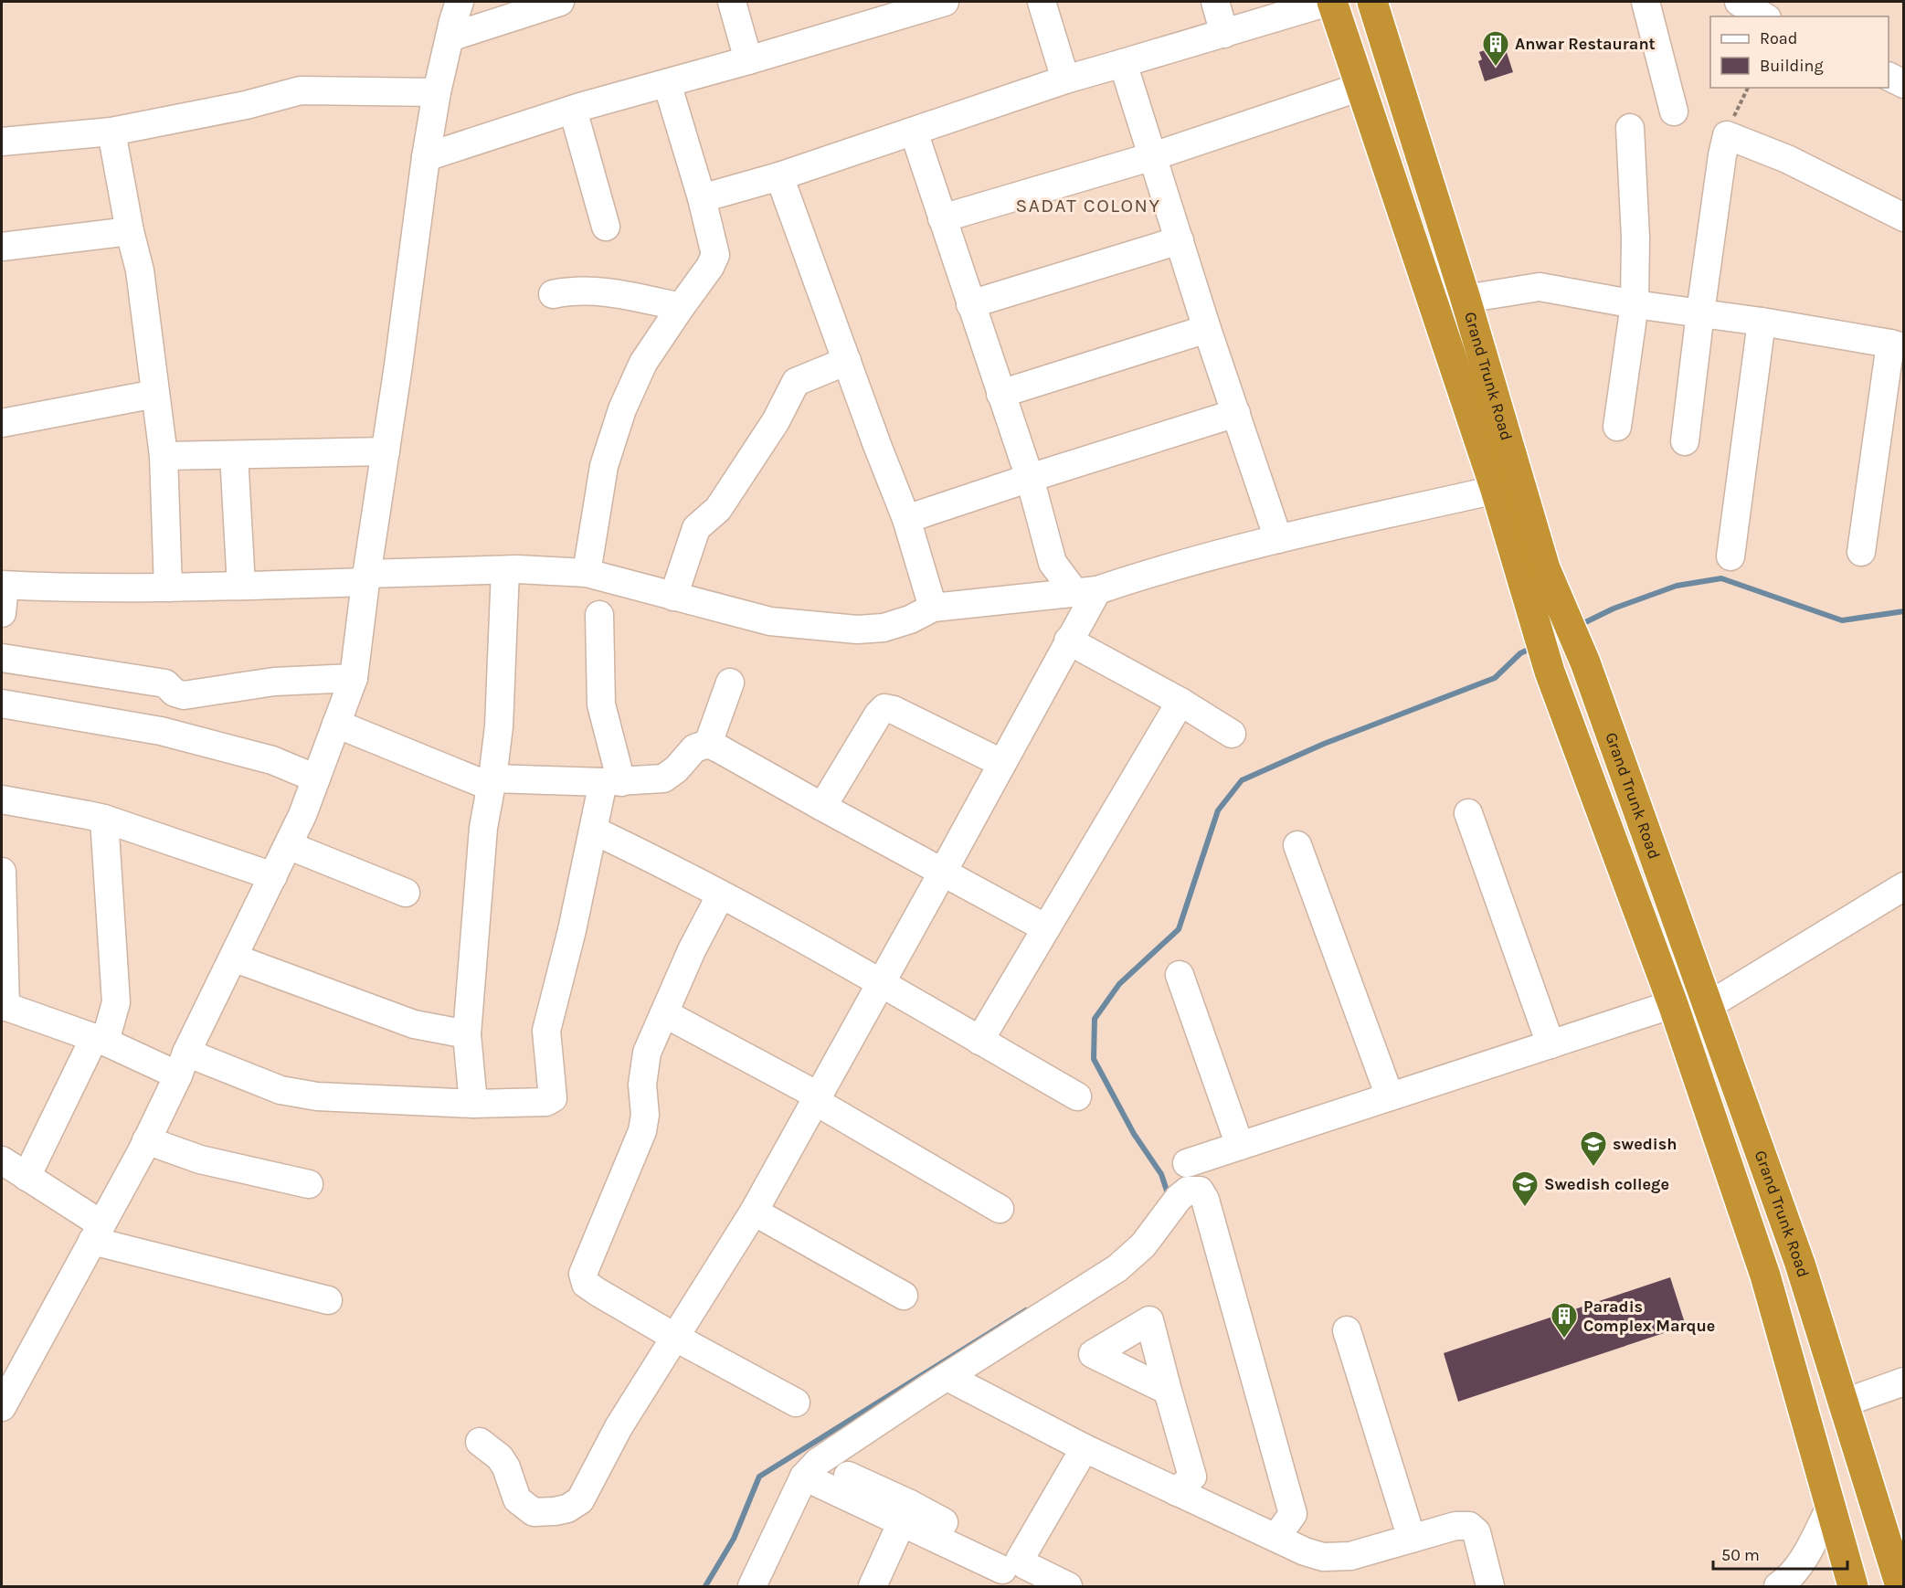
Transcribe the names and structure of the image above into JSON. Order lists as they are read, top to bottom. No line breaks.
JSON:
{"streets":{"highway":["Grand Trunk Road"]},"districts":["SADAT COLONY"],"places":{"building":["Anwar Restaurant","Paradis Complex Marque"],"school or university":["swedish","Swedish college"]},"legend":["Road","Building"],"scale_bar":"50 m"}
